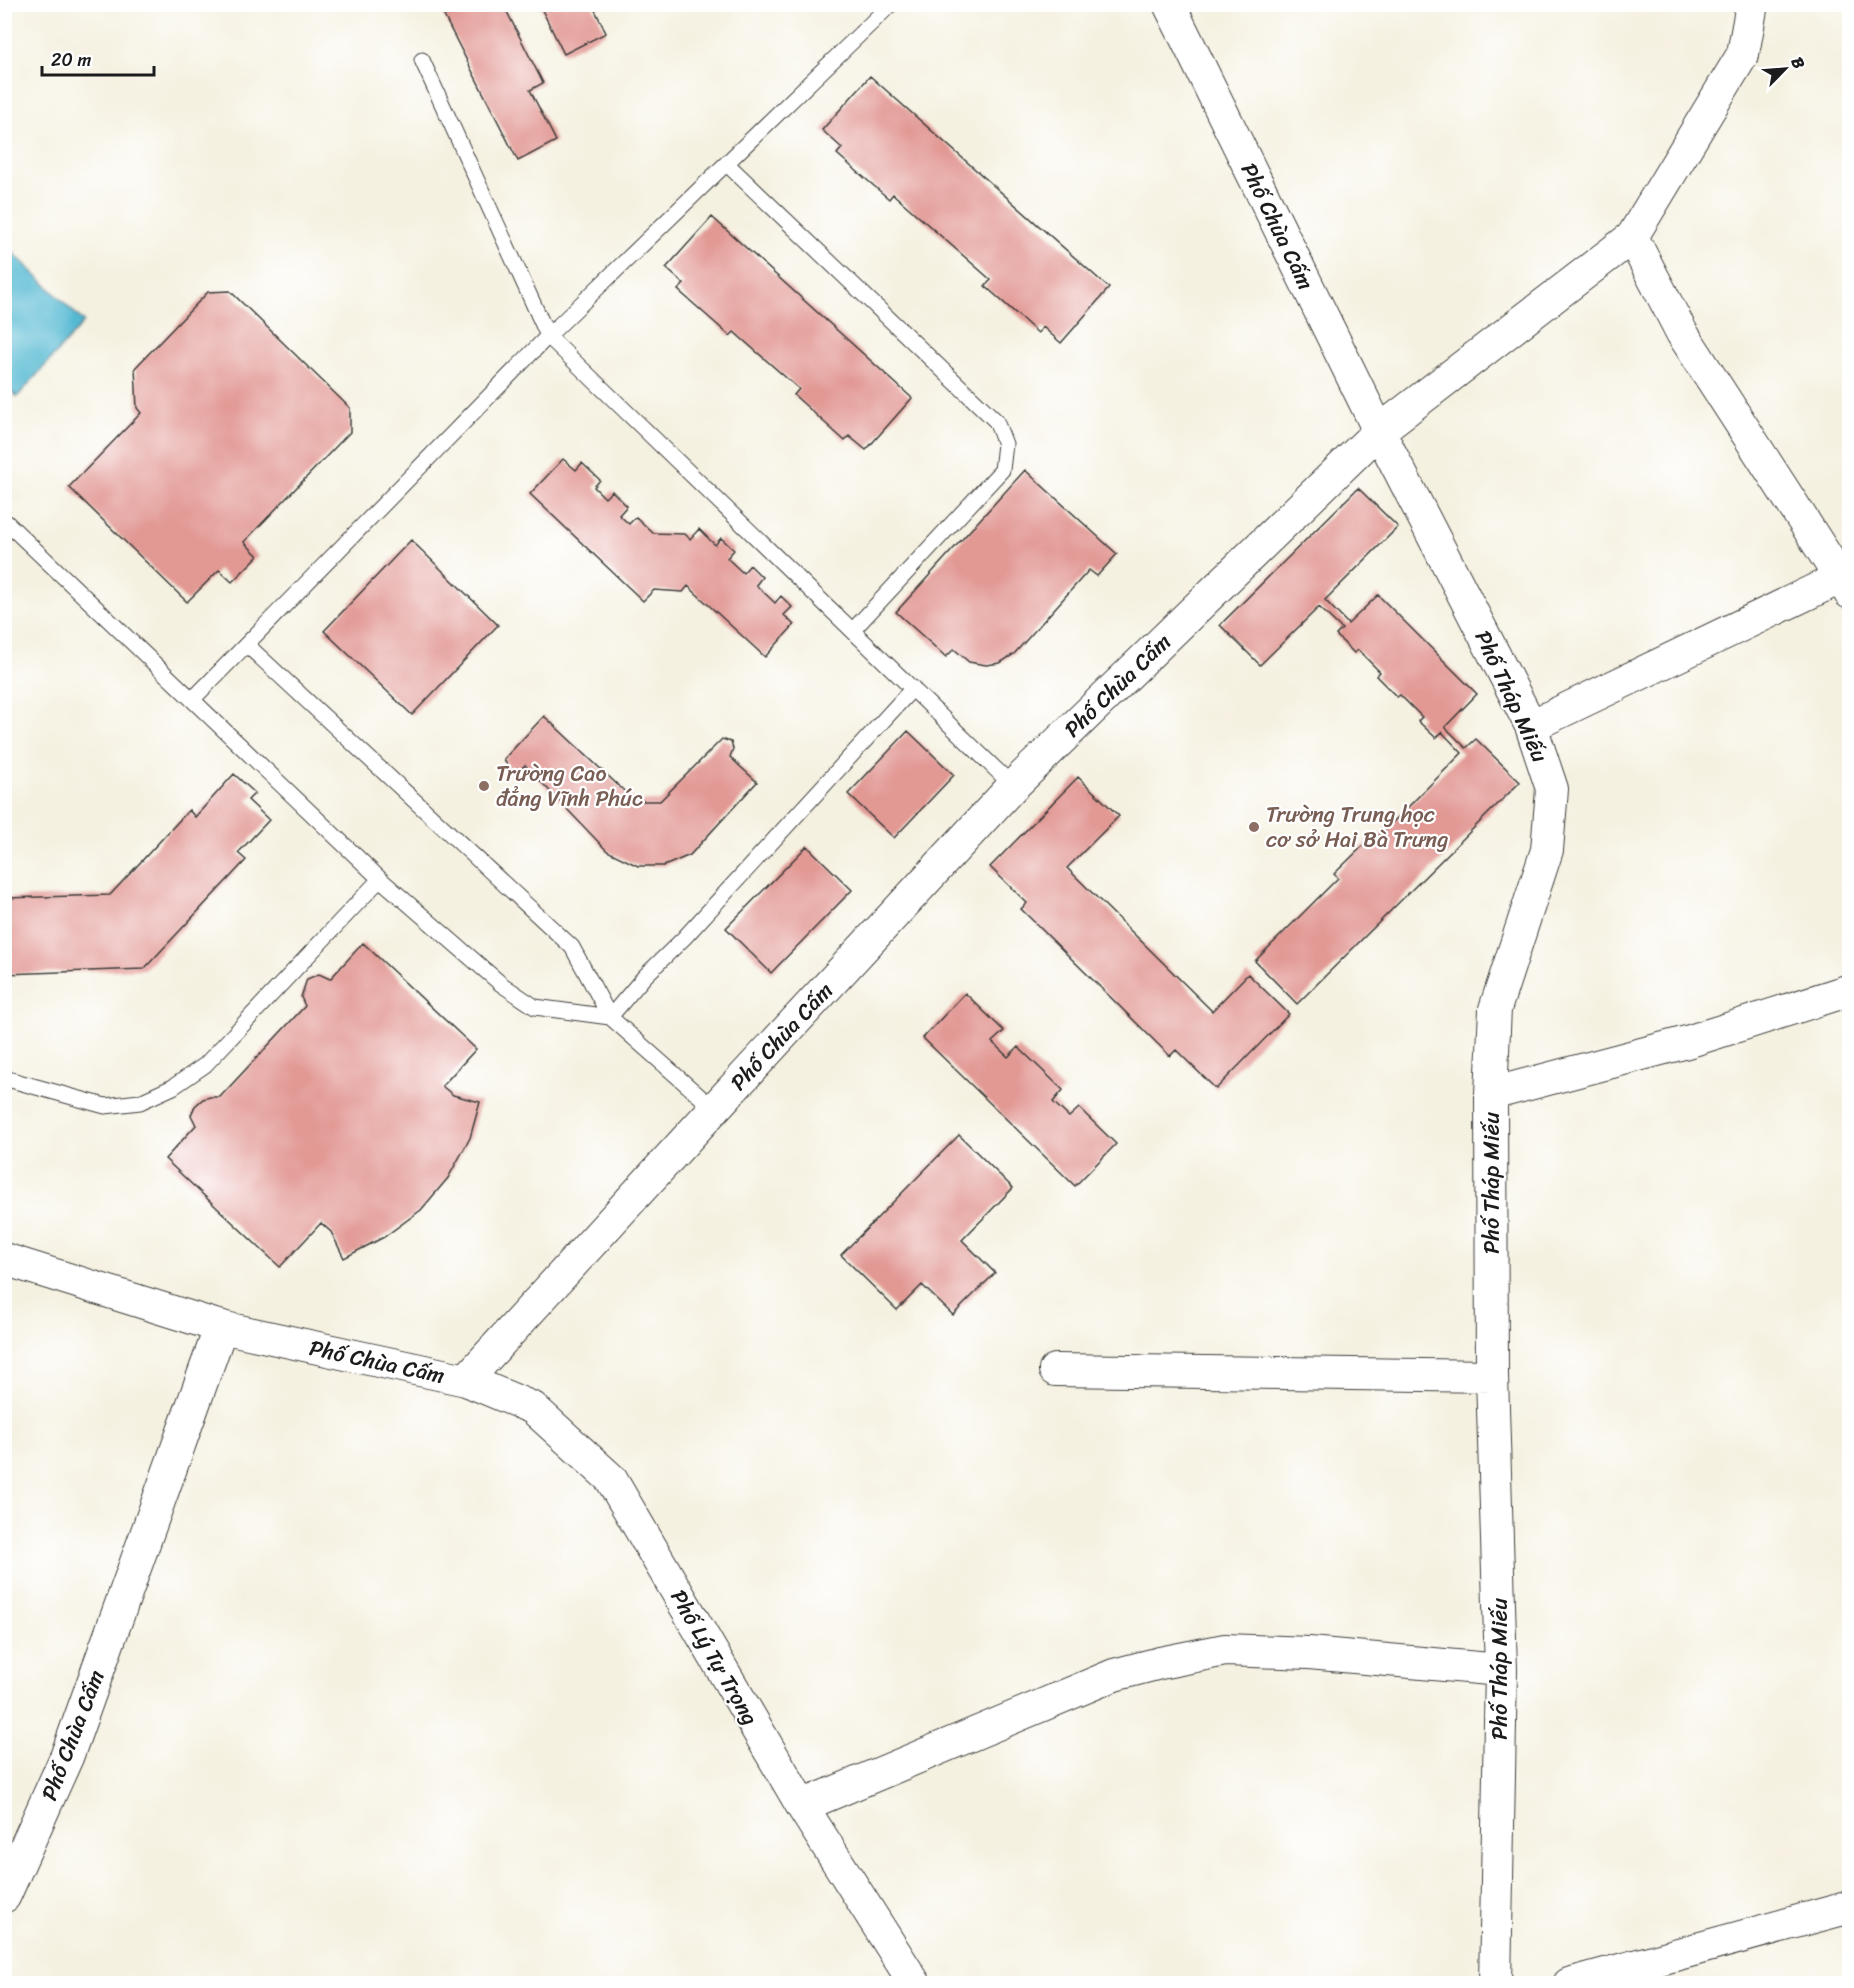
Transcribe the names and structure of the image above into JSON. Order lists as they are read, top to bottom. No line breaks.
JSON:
{"streets":{"street":["Phố Chùa Cấm","Phố Tháp Miếu","Phố Lý Tự Trọng"]},"crossings":[["Phố Chùa Cấm","Phố Tháp Miếu"],["Phố Chùa Cấm","Phố Lý Tự Trọng"]],"places":["Trường Cao đẳng Vĩnh Phúc","Trường Trung học cơ sở Hai Bà Trưng"],"scale_bar":"20 m","north":"top right"}
